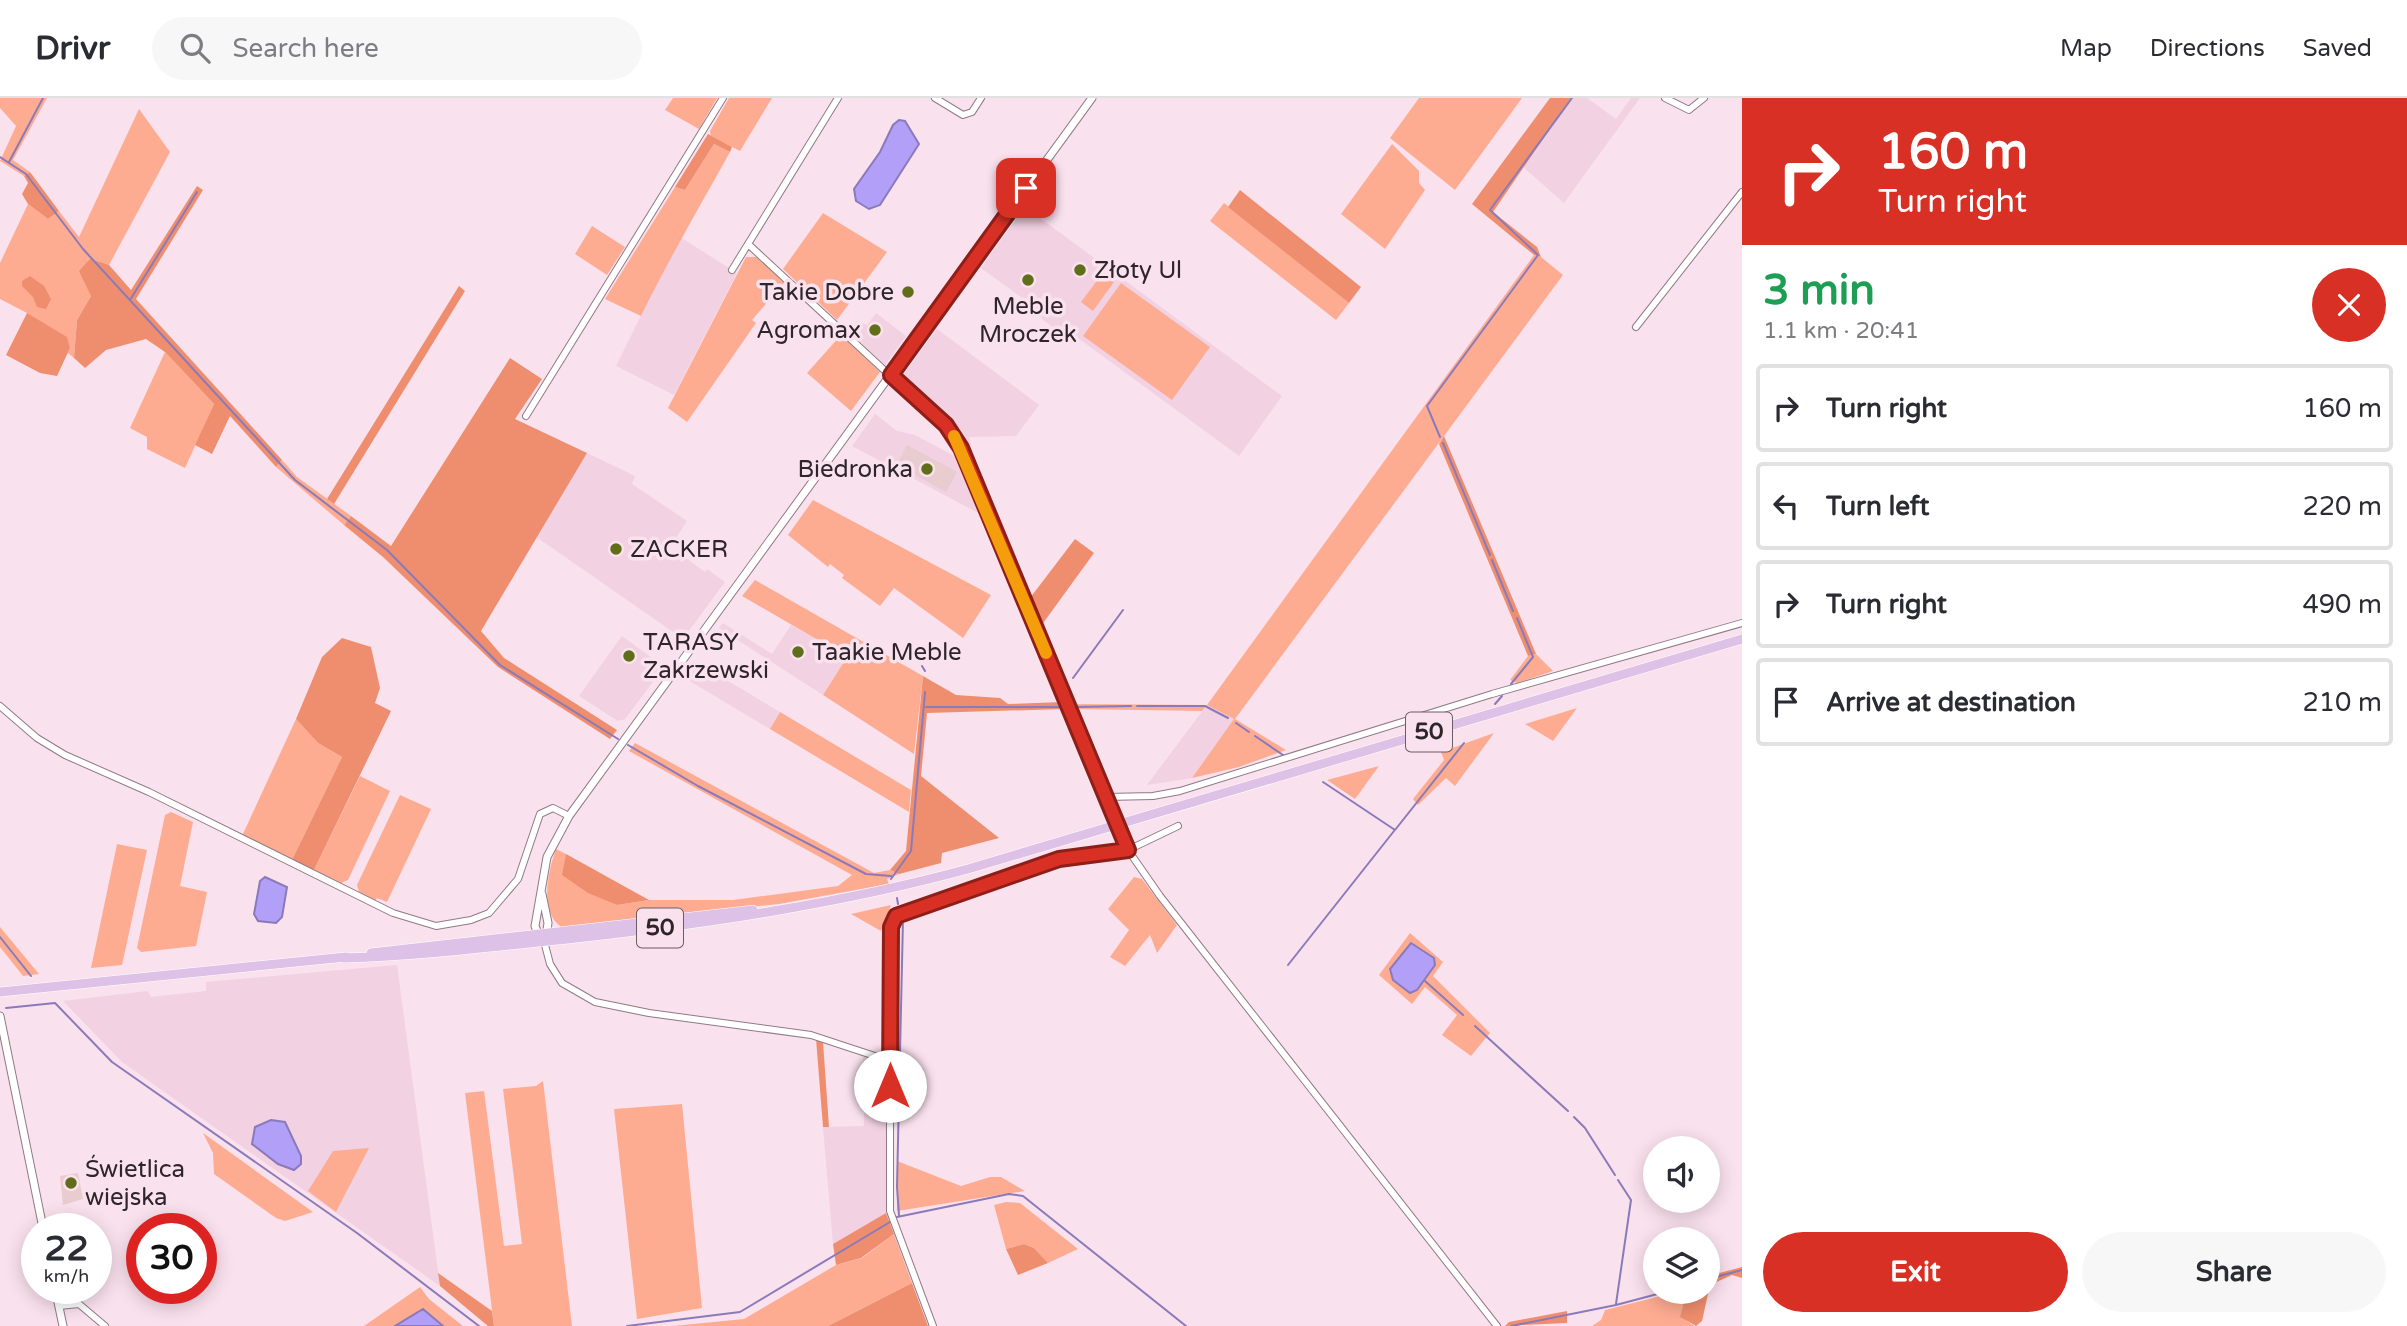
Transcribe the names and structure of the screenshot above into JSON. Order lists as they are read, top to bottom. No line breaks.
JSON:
{"streets":{"main road":["50"]},"places":["Złoty Ul","Meble Mroczek","Takie Dobre","Agromax","Biedronka","ZACKER","Taakie Meble","TARASY Zakrzewski","Świetlica wiejska"],"page":{"header":"Drivr","search":"Search here","nav":["Map","Directions","Saved"],"turn":["160 m","Turn right"],"heading":["3 min","1.1 km · 20:41"],"list":[{"name":"Turn right","value":"160 m"},{"name":"Turn left","value":"220 m"},{"name":"Turn right","value":"490 m"},{"name":"Arrive at destination","value":"210 m"}],"speed":"22 km/h","limit":"30","buttons":["Exit","Share"]}}
